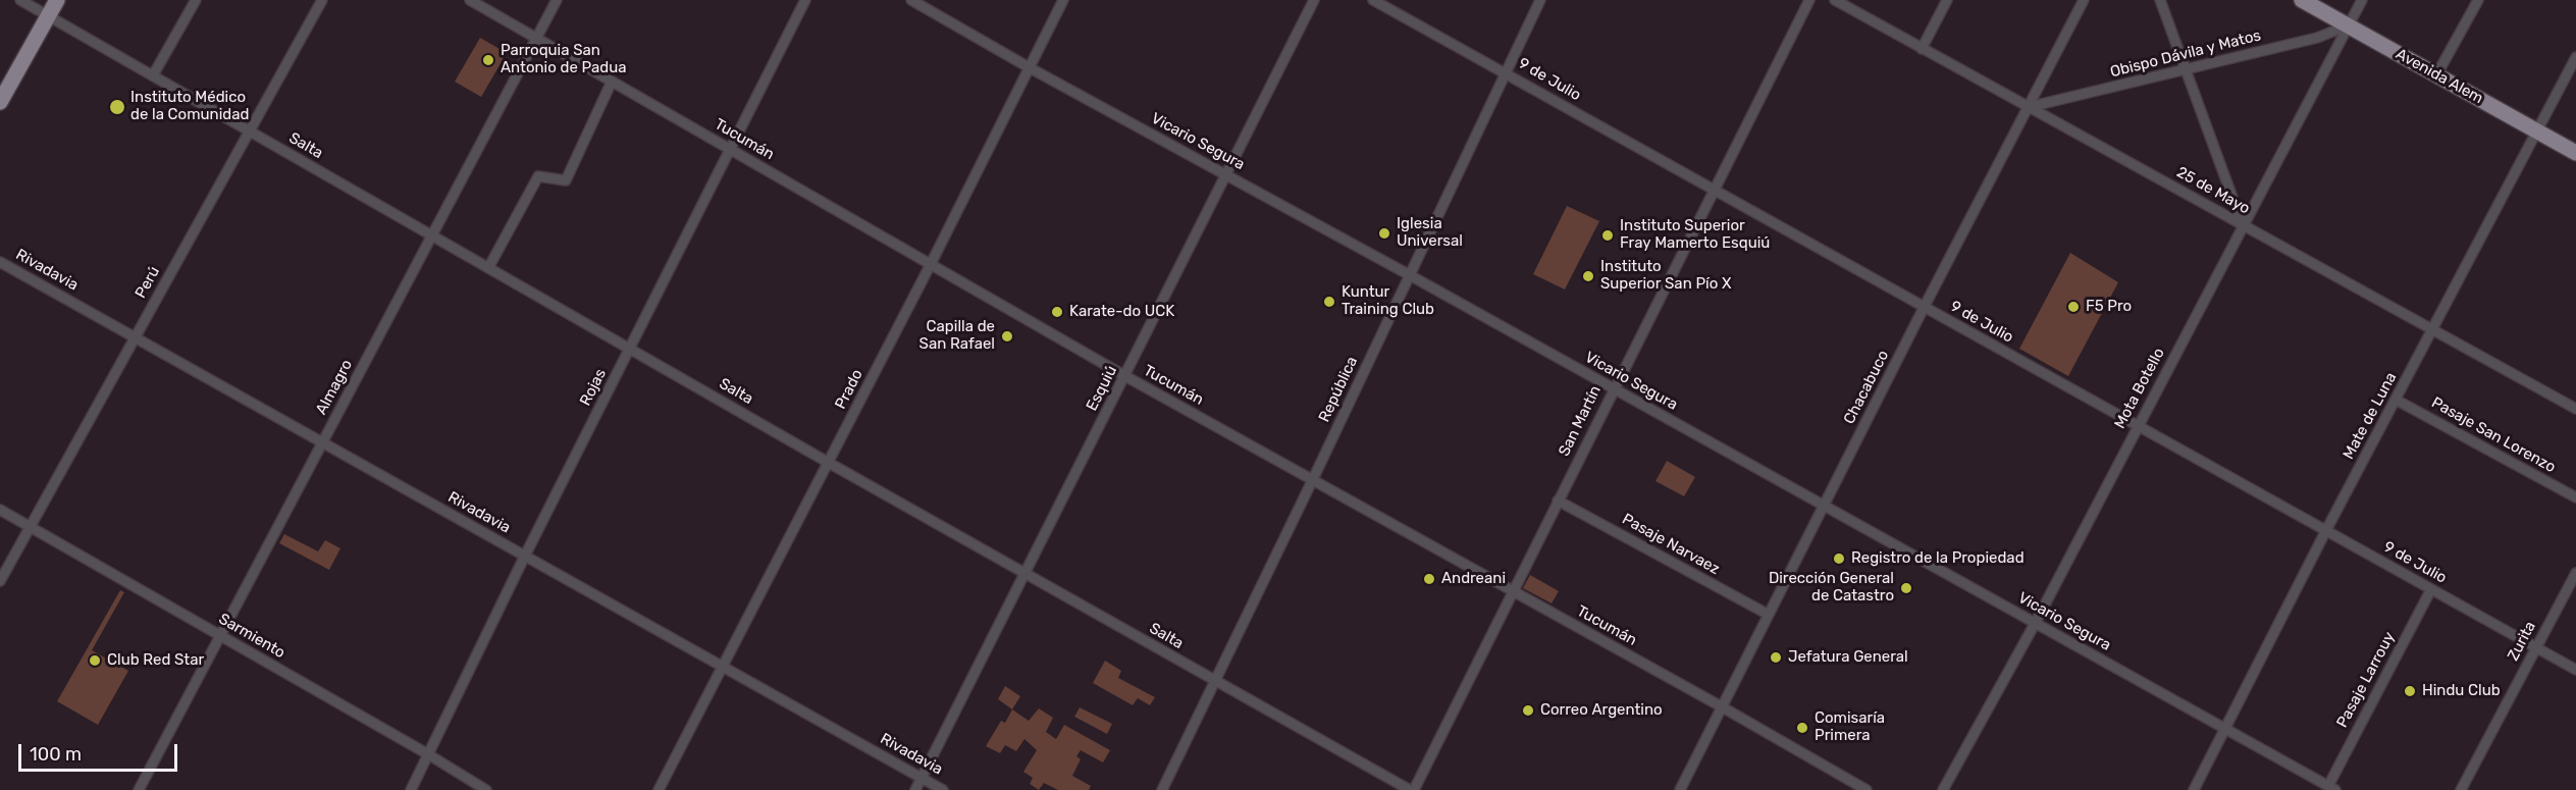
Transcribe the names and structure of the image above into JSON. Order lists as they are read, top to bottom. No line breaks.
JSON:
{"streets":{"main road":["Avenida Alem"],"street":["Obispo Dávila y Matos","9 de Julio","Tucumán","Vicario Segura","Salta","25 de Mayo","Rivadavia","Perú","Almagro","Rojas","Chacabuco","Esquiú","Mota Botello","Prado","República","Mate de Luna","San Martín","Pasaje San Lorenzo","Pasaje Narvaez","Sarmiento","Zurita","Pasaje Larrouy"]},"crossings":[["Obispo Dávila y Matos","Avenida Alem"],["Obispo Dávila y Matos","25 de Mayo"],["Obispo Dávila y Matos","Chacabuco"],["Obispo Dávila y Matos","Mota Botello"],["Avenida Alem","Mota Botello"],["Avenida Alem","Mate de Luna"],["9 de Julio","Chacabuco"],["9 de Julio","Mota Botello"],["9 de Julio","República"],["9 de Julio","Mate de Luna"],["9 de Julio","San Martín"],["9 de Julio","Zurita"],["9 de Julio","Pasaje Larrouy"],["Tucumán","Almagro"],["Tucumán","Rojas"],["Tucumán","Chacabuco"],["Tucumán","Esquiú"],["Tucumán","Prado"],["Tucumán","República"],["Tucumán","San Martín"],["Vicario Segura","Chacabuco"],["Vicario Segura","Esquiú"],["Vicario Segura","Mota Botello"],["Vicario Segura","Prado"],["Vicario Segura","República"],["Vicario Segura","Mate de Luna"],["Vicario Segura","San Martín"],["Vicario Segura","Pasaje Larrouy"],["Salta","Perú"],["Salta","Almagro"],["Salta","Rojas"],["Salta","Esquiú"],["Salta","Prado"],["Salta","República"],["Salta","San Martín"],["25 de Mayo","Chacabuco"],["25 de Mayo","Mota Botello"],["25 de Mayo","Mate de Luna"],["Rivadavia","Perú"],["Rivadavia","Almagro"],["Rivadavia","Rojas"],["Rivadavia","Esquiú"],["Rivadavia","Prado"],["Perú","Sarmiento"],["Almagro","Sarmiento"],["Rojas","Sarmiento"],["Chacabuco","Pasaje Narvaez"],["Mate de Luna","Pasaje San Lorenzo"],["San Martín","Pasaje Narvaez"]],"places":["Parroquia San Antonio de Padua","Instituto Médico de la Comunidad","Iglesia Universal","Instituto Superior Fray Mamerto Esquiú","Instituto Superior San Pío X","Kuntur Training Club","F5 Pro","Karate-do UCK","Capilla de San Rafael","Registro de la Propiedad","Andreani","Dirección General de Catastro","Jefatura General","Club Red Star","Hindu Club","Correo Argentino","Comisaría Primera"],"scale_bar":"100 m"}
